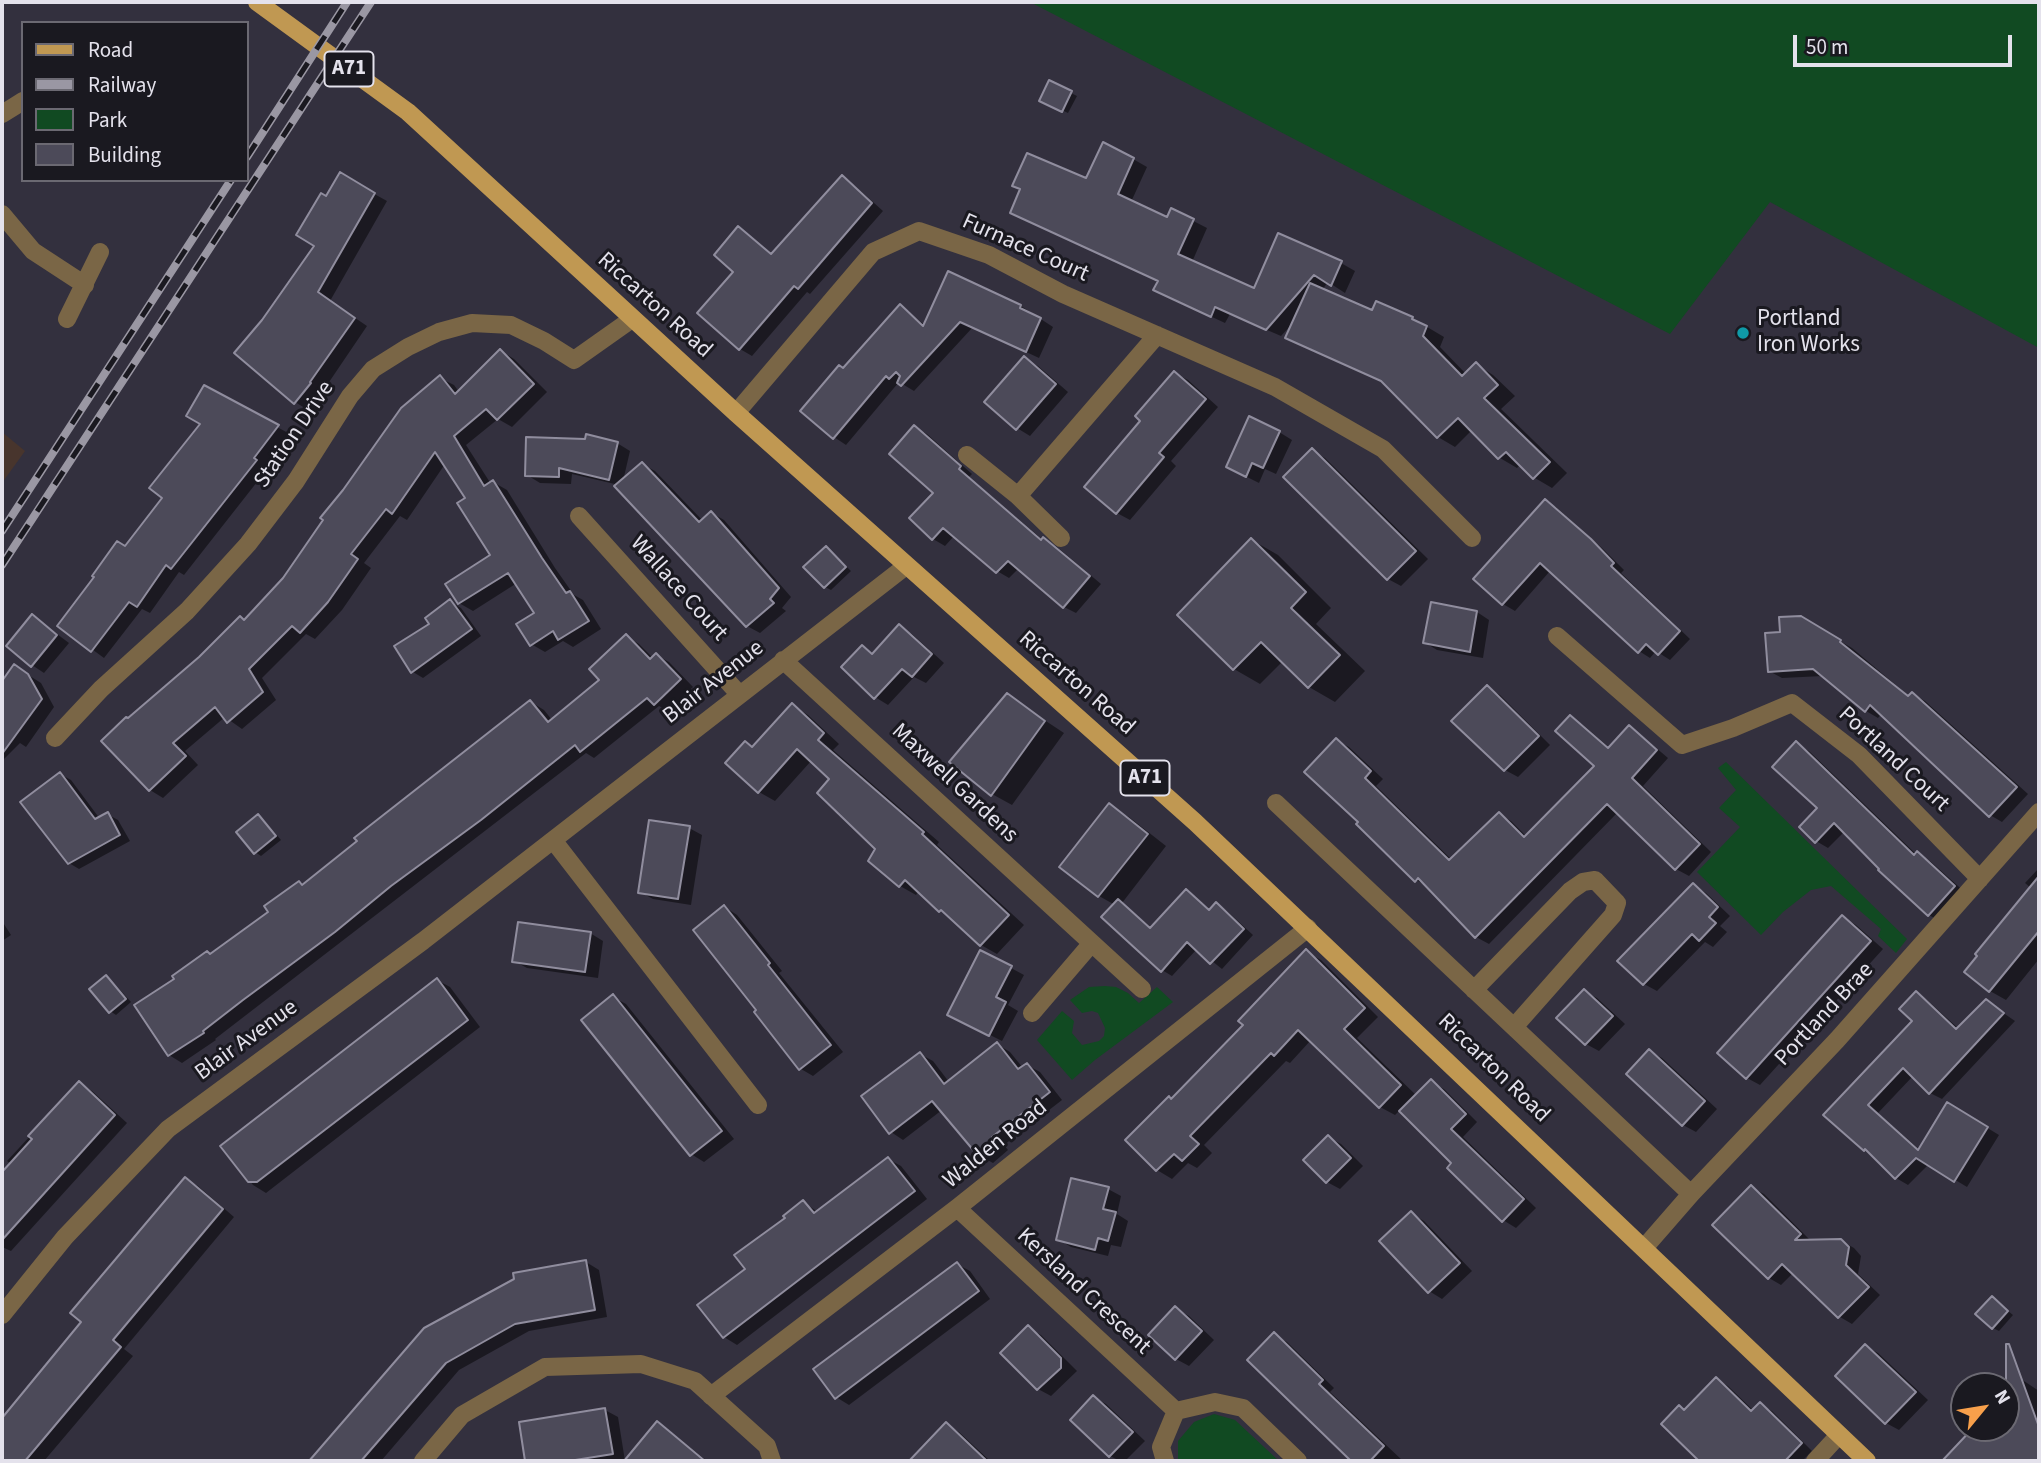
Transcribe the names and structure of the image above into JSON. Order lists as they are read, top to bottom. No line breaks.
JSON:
{"streets":{"main road":["A71","Riccarton Road"],"street":["Furnace Court","Station Drive","Wallace Court","Blair Avenue","Portland Court","Maxwell Gardens","Portland Brae","Walden Road","Kersland Crescent"]},"crossings":[["Furnace Court","Riccarton Road"],["Riccarton Road","Station Drive"],["Riccarton Road","Blair Avenue"],["Riccarton Road","Portland Brae"],["Riccarton Road","Walden Road"],["Wallace Court","Blair Avenue"],["Blair Avenue","Maxwell Gardens"],["Portland Court","Portland Brae"],["Walden Road","Kersland Crescent"]],"places":["Portland Iron Works"],"legend":["Road","Railway","Park","Building"],"scale_bar":"50 m","north":"top right"}
